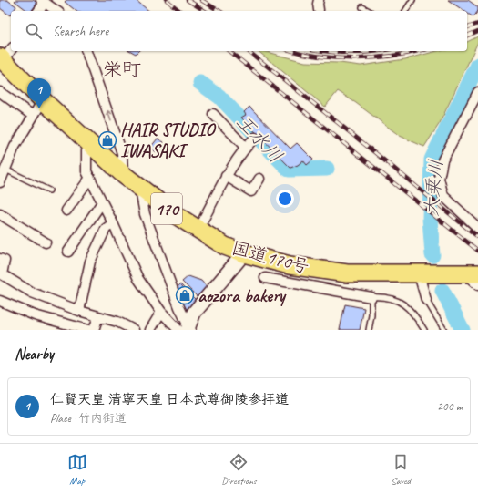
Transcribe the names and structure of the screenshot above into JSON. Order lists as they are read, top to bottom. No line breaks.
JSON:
{"streets":{"highway":["170","国道170号"]},"districts":["栄町"],"water":["王水川","大乗川"],"places":{"shop":["HAIR STUDIO IWASAKI","aozora bakery"]},"page":{"search":"Search here","pins":"1","heading":"Nearby","list":[{"mark":"1","name":"仁賢天皇 清寧天皇 日本武尊御陵参拝道","note":"Place · 竹内街道","value":"200 m"}],"nav":["Map","Directions","Saved"]}}
